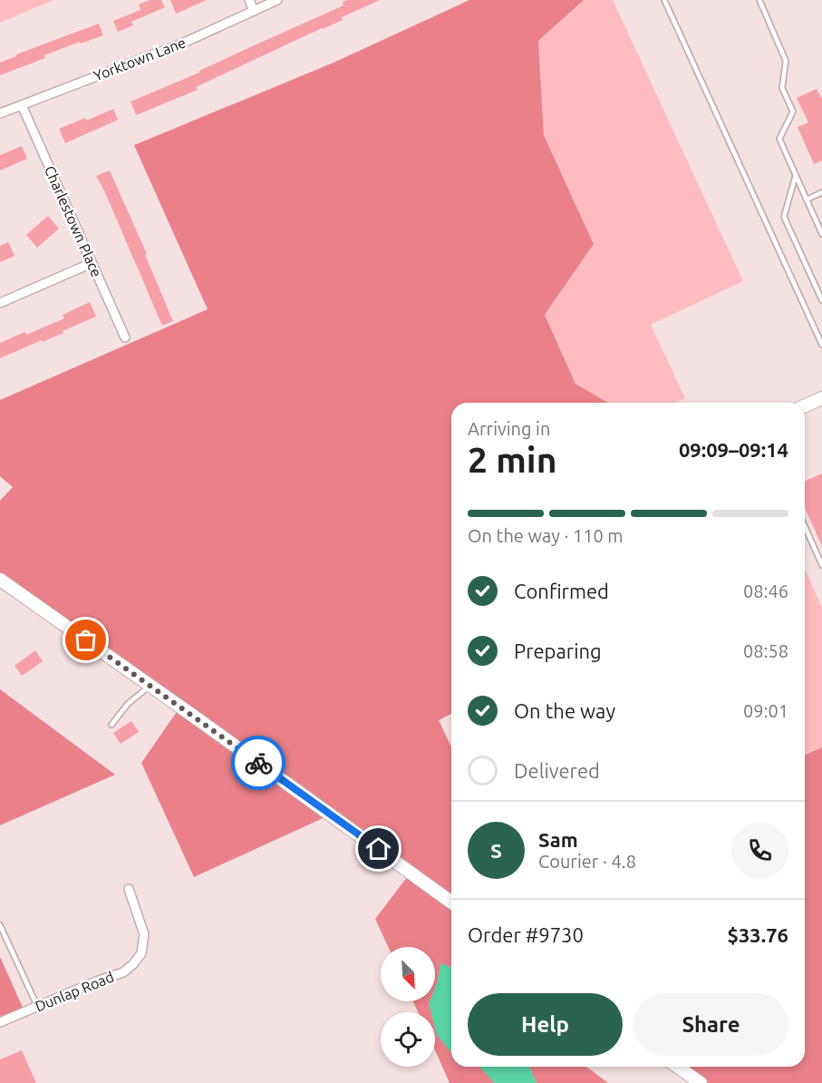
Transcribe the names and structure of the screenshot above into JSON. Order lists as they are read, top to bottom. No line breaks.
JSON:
{"streets":{"street":["Yorktown Lane","Charlestown Place","Dunlap Road"]},"crossings":[["Yorktown Lane","Charlestown Place"]],"north":"bottom right","page":{"heading":["2 min","Arriving in","09:09–09:14"],"panel":["Sam","Courier · 4.8","Order #9730","$33.76"],"bar":"On the way · 110 m","list":[["Confirmed","08:46"],["Preparing","08:58"],["On the way","09:01"],"Delivered"],"round":"S","buttons":["Help","Share"]}}
